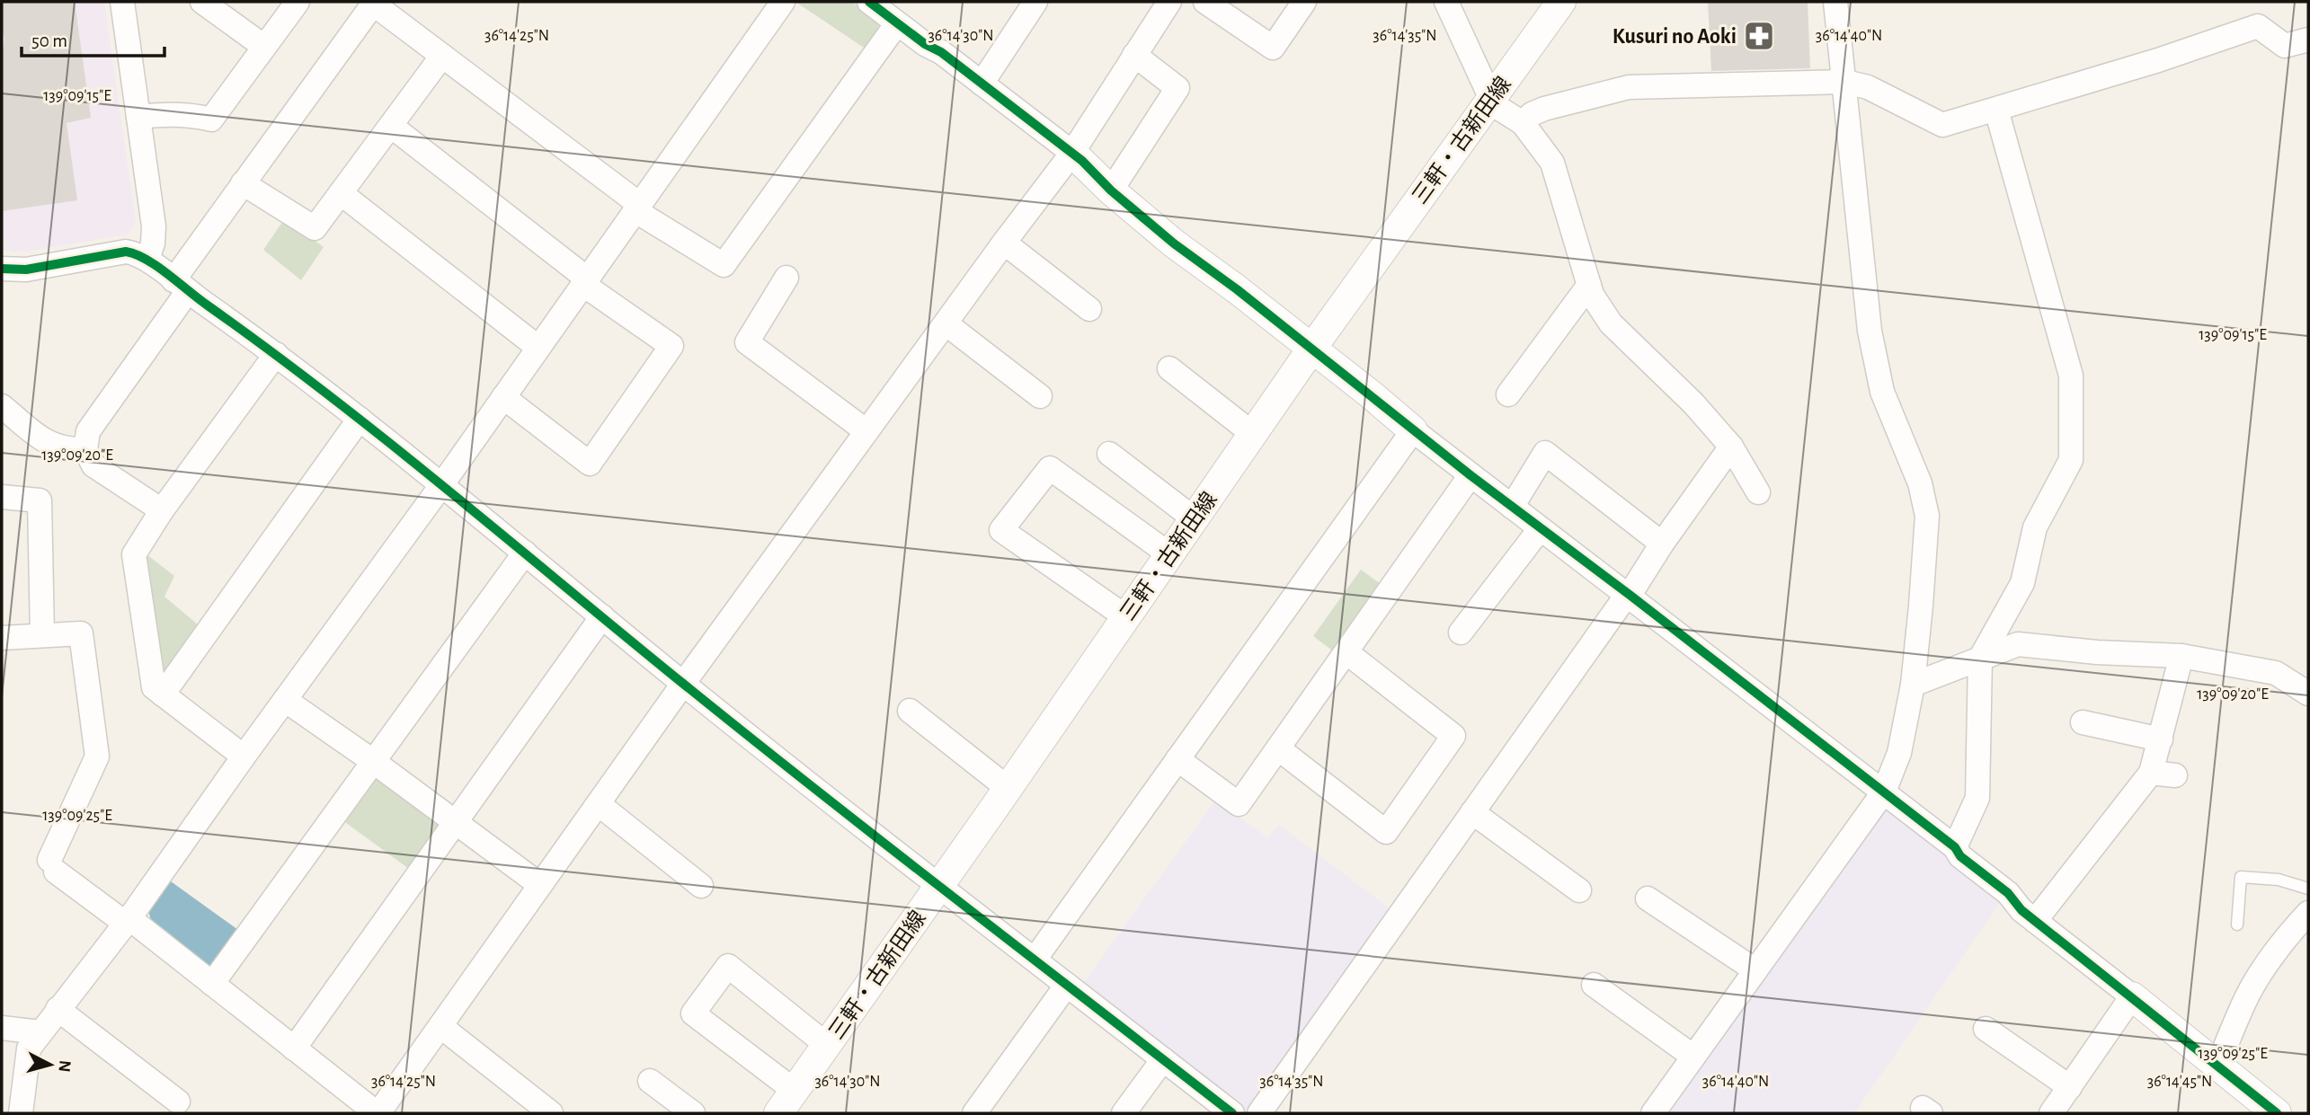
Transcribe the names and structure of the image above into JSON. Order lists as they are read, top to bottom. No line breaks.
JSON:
{"streets":{"street":["三軒・古新田線"]},"places":{"pharmacy":["Kusuri no Aoki"]},"scale_bar":"50 m","north":"right","coordinates":["36°14'25\"N","36°14'30\"N","36°14'35\"N","36°14'40\"N","139°09'15\"E","139°09'20\"E","139°09'25\"E","36°14'45\"N"]}
